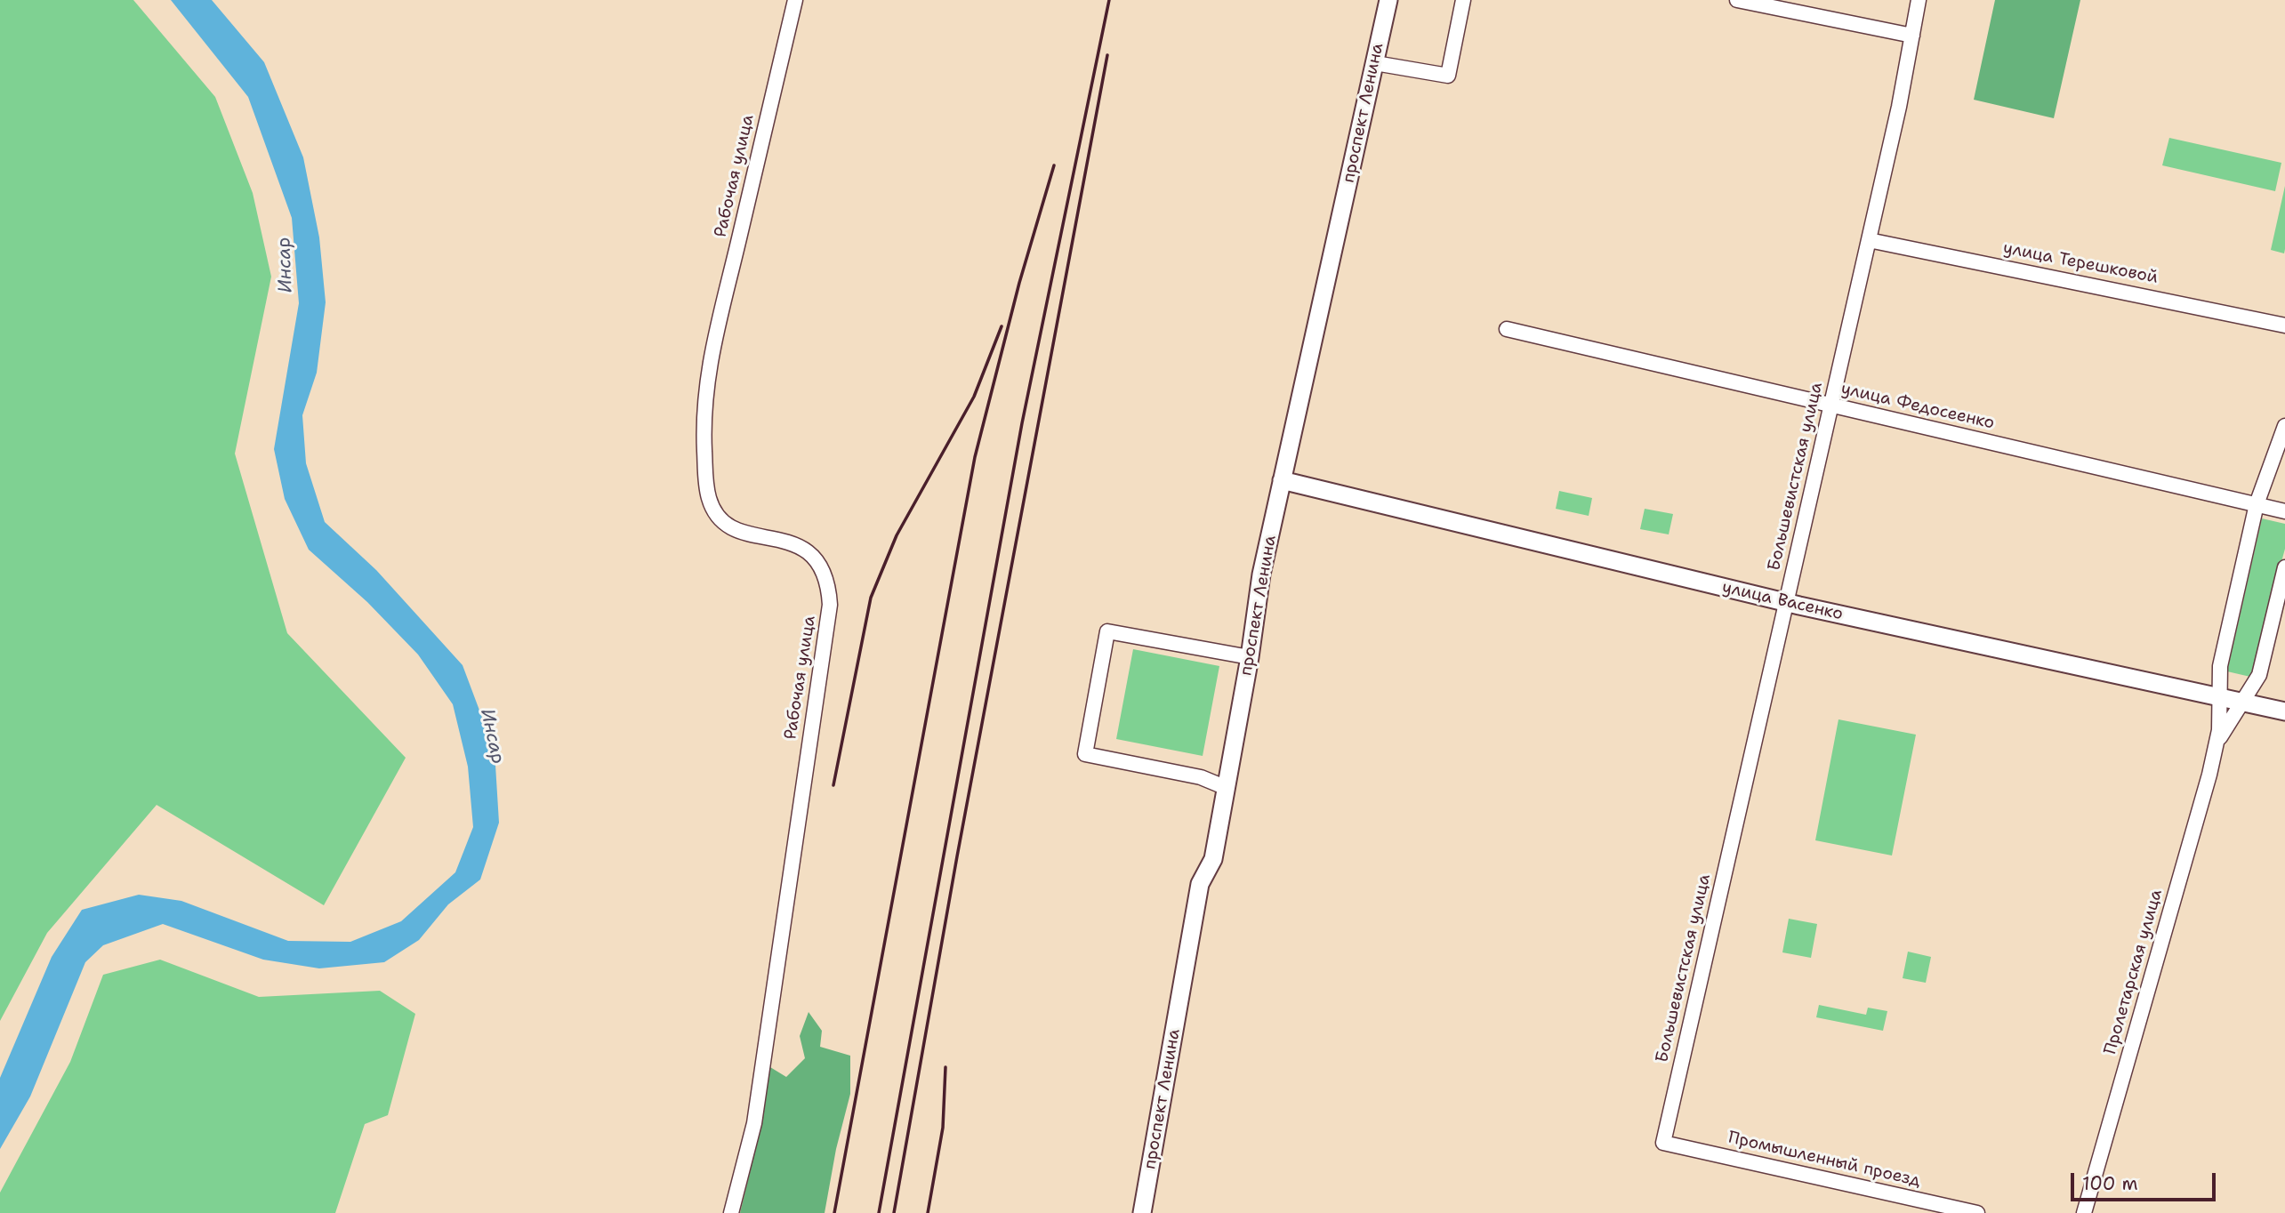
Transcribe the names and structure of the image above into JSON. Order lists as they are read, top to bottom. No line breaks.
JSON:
{"streets":{"main road":["проспект Ленина","улица Васенко"],"street":["Рабочая улица","улица Терешковой","улица Федосеенко","Большевистская улица","Пролетарская улица","Промышленный проезд"]},"crossings":[["проспект Ленина","улица Васенко"],["улица Терешковой","Большевистская улица"],["улица Федосеенко","Большевистская улица"],["улица Федосеенко","Пролетарская улица"],["Большевистская улица","улица Васенко"],["Большевистская улица","Промышленный проезд"],["улица Васенко","Пролетарская улица"]],"water":["Инсар"],"scale_bar":"100 m"}
